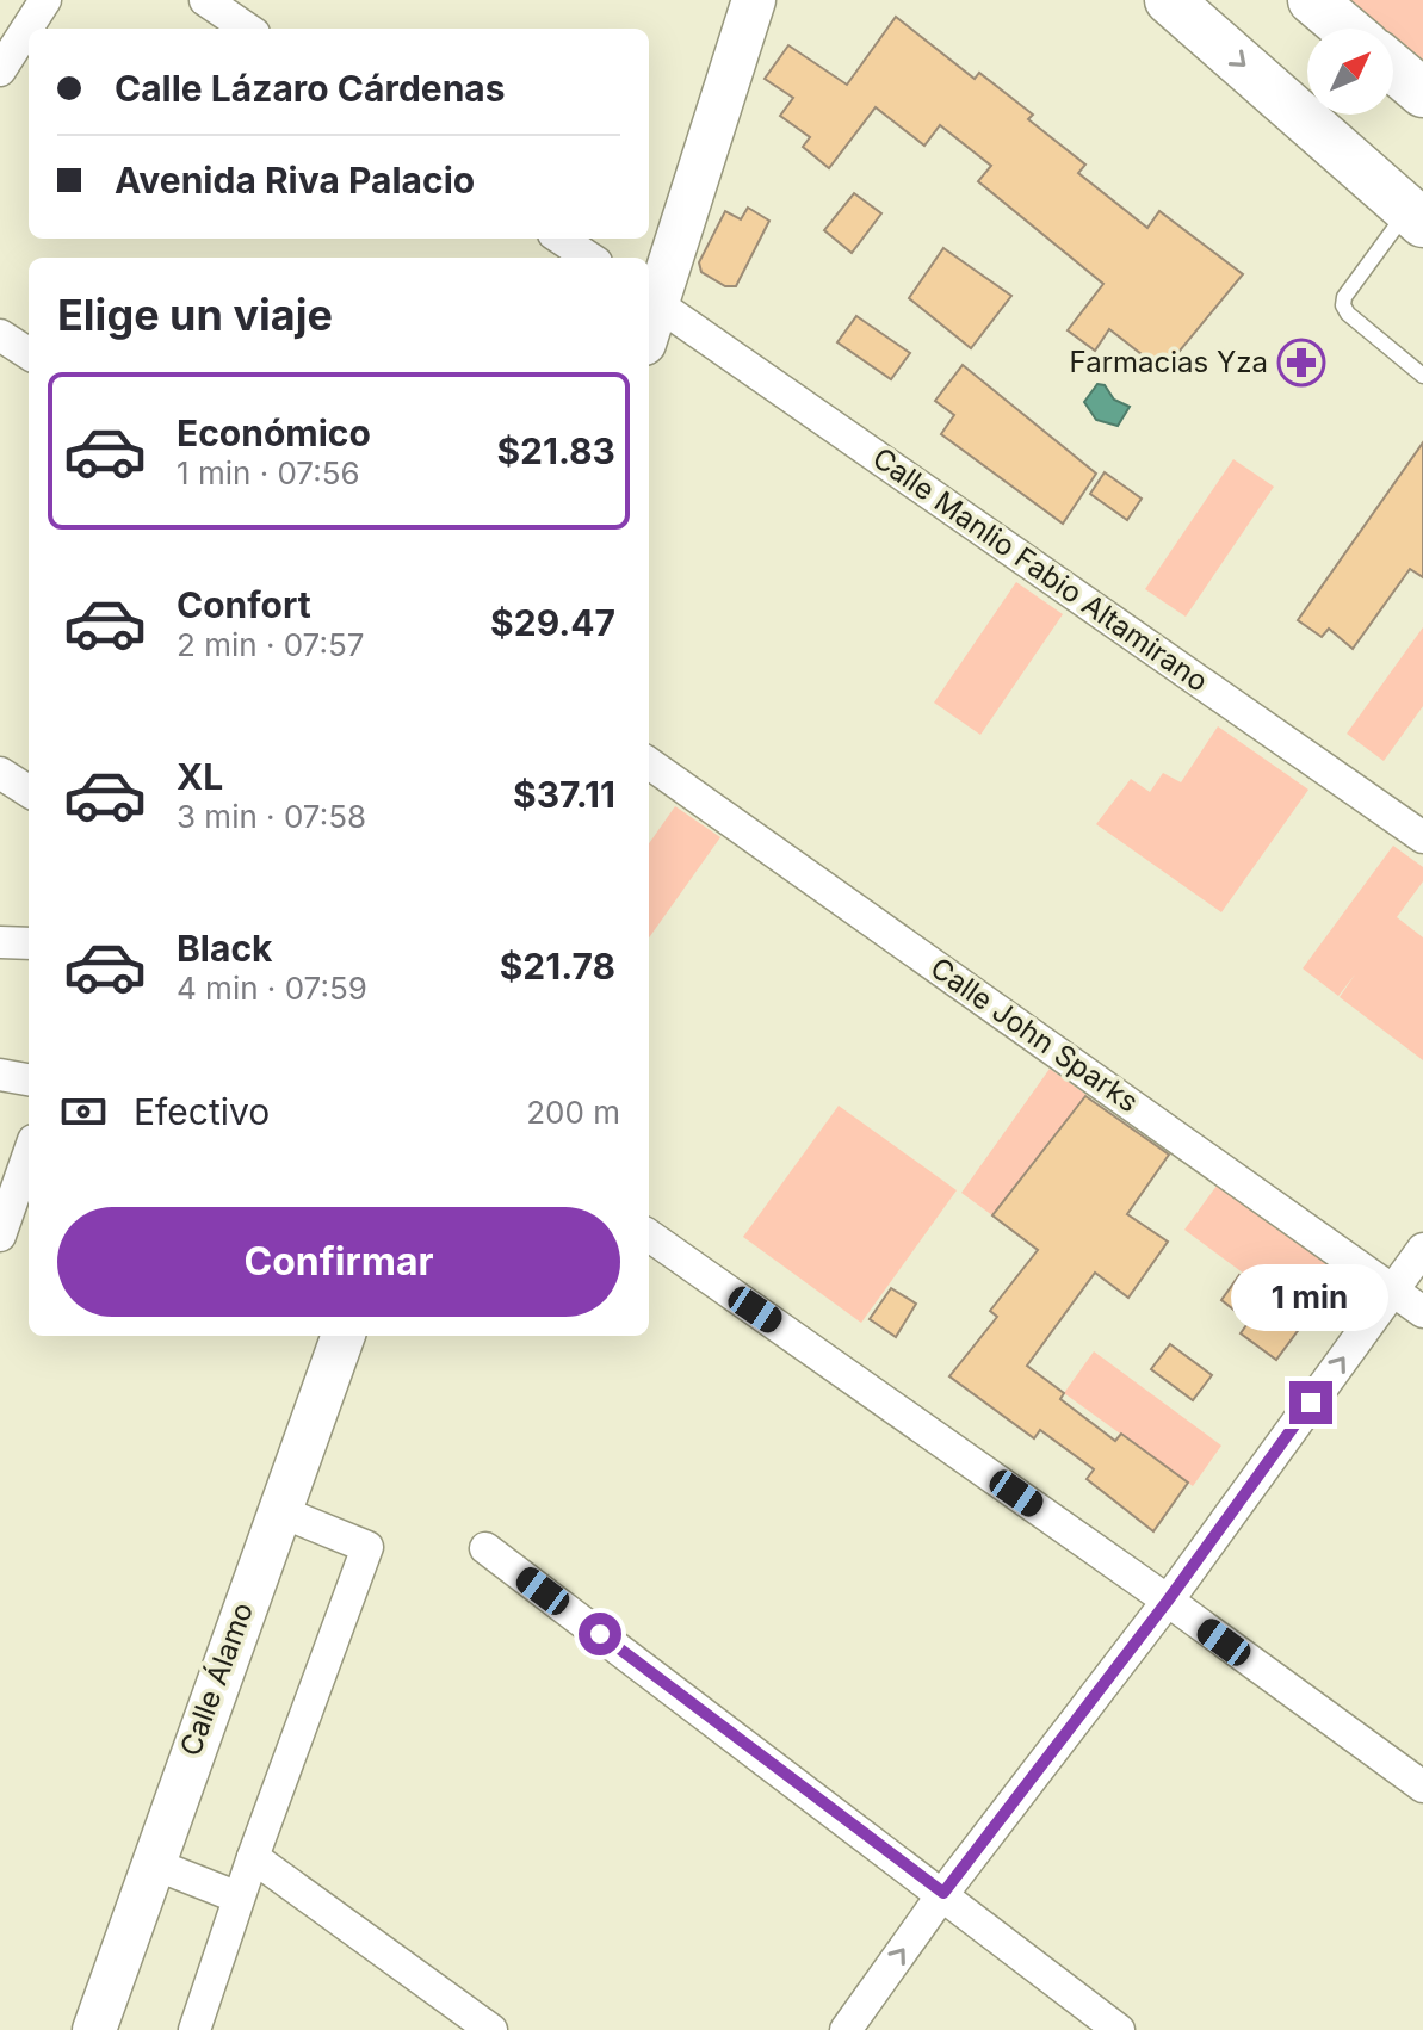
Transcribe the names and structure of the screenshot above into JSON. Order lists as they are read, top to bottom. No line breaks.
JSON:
{"streets":{"main road":["Calle Álamo"],"street":["Calle Manlio Fabio Altamirano","Calle John Sparks"]},"places":{"pharmacy":["Farmacias Yza"]},"north":"top right","page":{"banner":["Calle Lázaro Cárdenas","Avenida Riva Palacio"],"heading":"Elige un viaje","list":[{"name":"Económico","note":"1 min · 07:56","value":"$21.83"},{"name":"Confort","note":"2 min · 07:57","value":"$29.47"},{"name":"XL","note":"3 min · 07:58","value":"$37.11"},{"name":"Black","note":"4 min · 07:59","value":"$21.78"}],"pay":["Efectivo","200 m"],"buttons":"Confirmar","bubble":"1 min"}}
